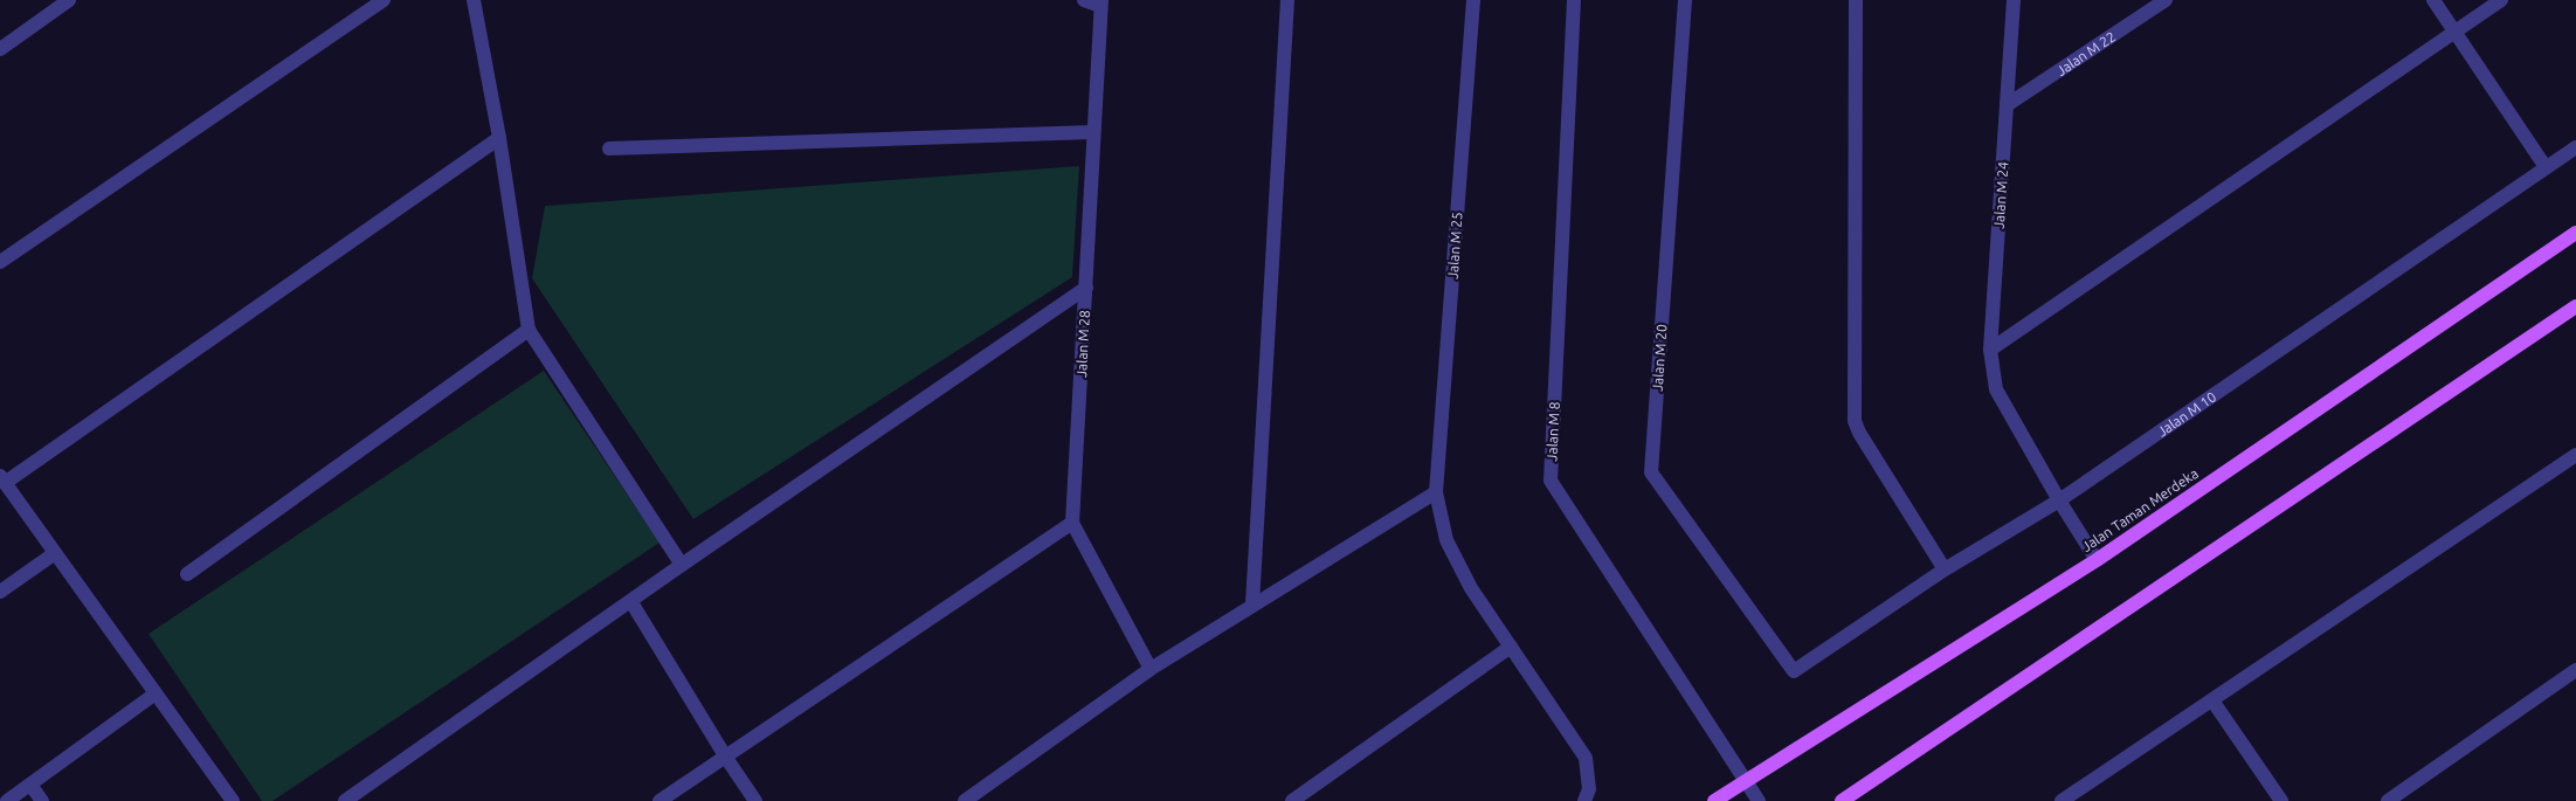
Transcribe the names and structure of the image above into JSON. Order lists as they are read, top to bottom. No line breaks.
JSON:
{"streets":{"main road":["Jalan Taman Merdeka"],"street":["Jalan M 22","Jalan M 24","Jalan M 25","Jalan M 28","Jalan M 20","Jalan M 10","Jalan M 8"]},"crossings":[["Jalan M 22","Jalan M 24"],["Jalan M 24","Jalan M 10"],["Jalan M 20","Jalan M 10"],["Jalan M 8","Jalan Taman Merdeka"]]}
